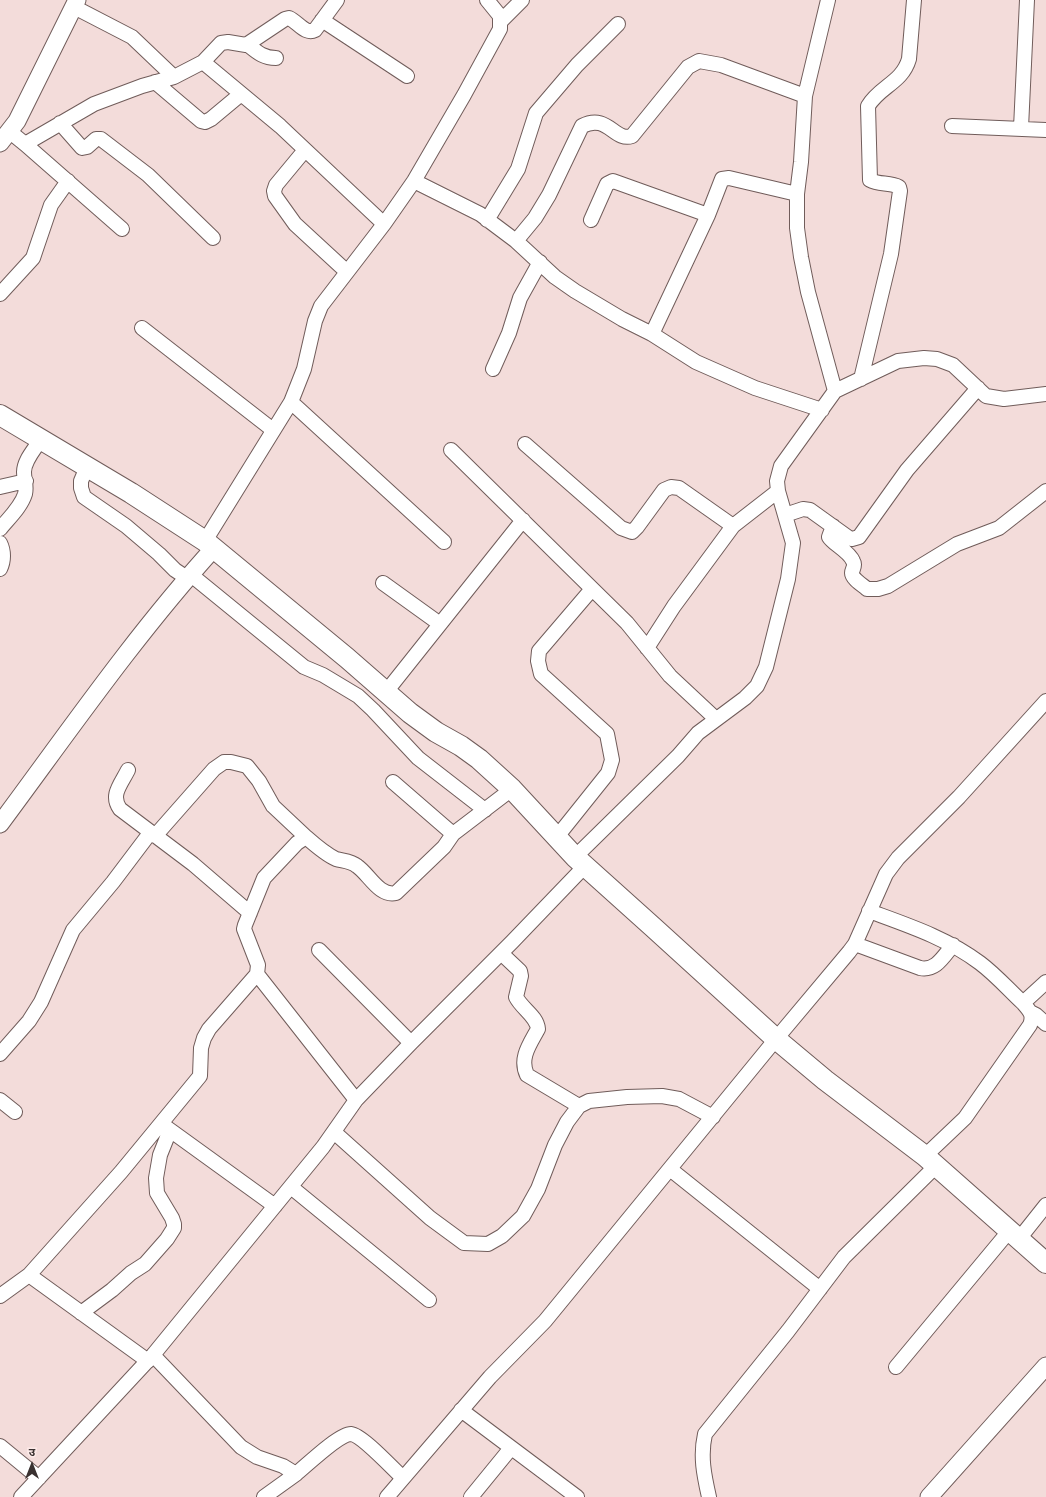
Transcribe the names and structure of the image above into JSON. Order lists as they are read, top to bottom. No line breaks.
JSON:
{"north":"top"}
